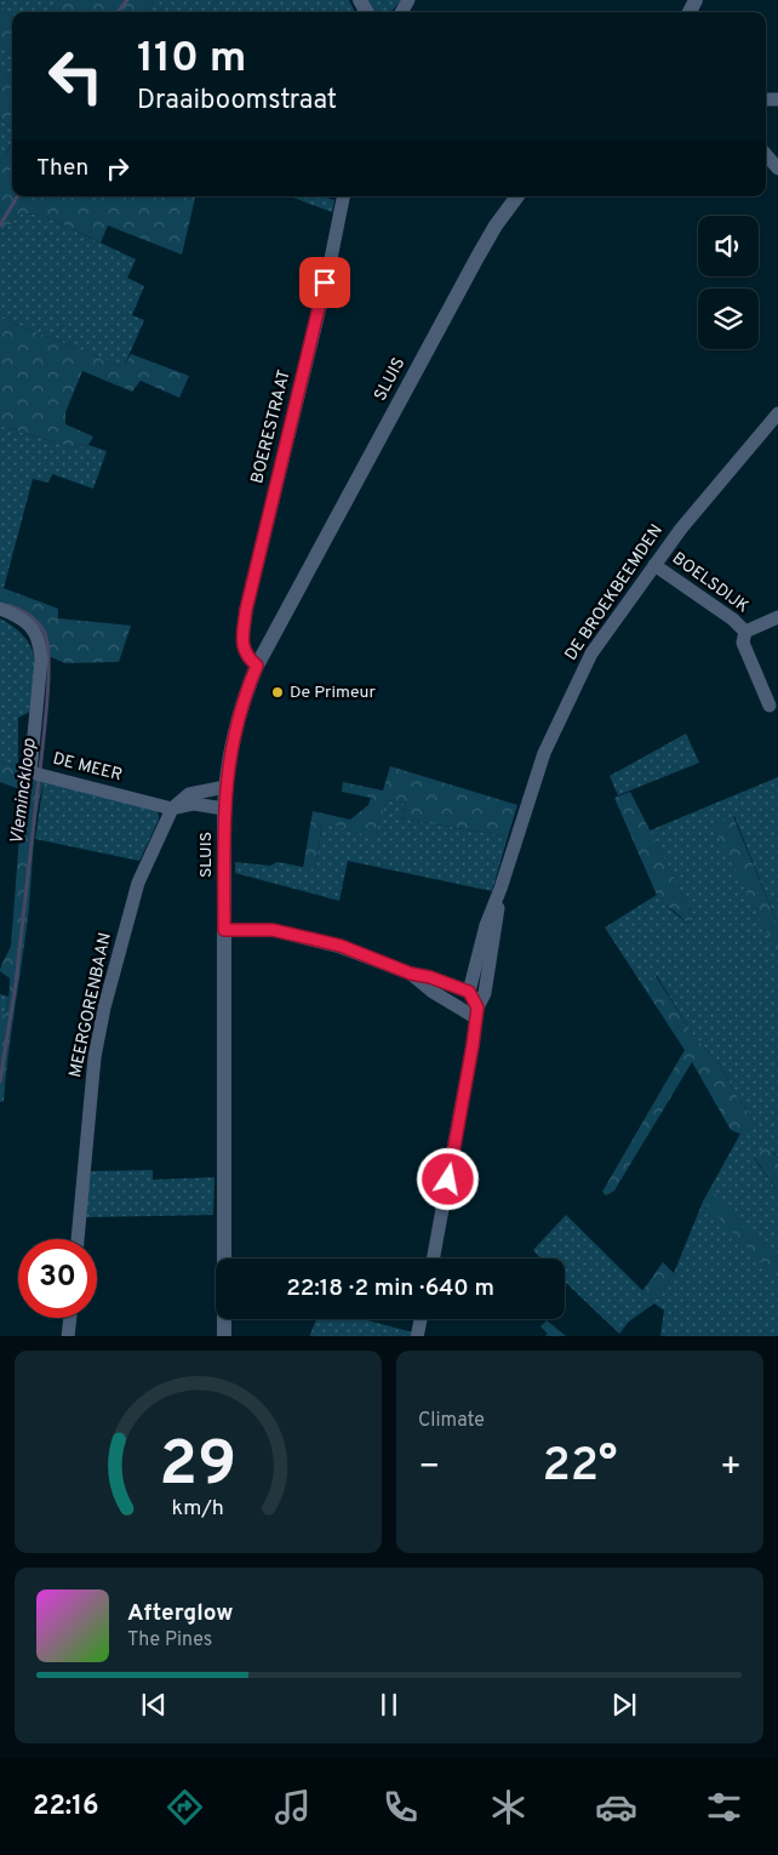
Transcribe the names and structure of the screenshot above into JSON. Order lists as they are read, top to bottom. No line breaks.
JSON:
{"streets":{"street":["SLUIS","BOERESTRAAT","BOELSDIJK","DE BROEKBEEMDEN","DE MEER","MEERGORENBAAN"]},"crossings":[["SLUIS","BOERESTRAAT"],["BOELSDIJK","DE BROEKBEEMDEN"],["DE MEER","MEERGORENBAAN"]],"water":["Vleminckloop"],"places":["De Primeur"],"page":{"turn":["110 m","Draaiboomstraat"],"then":"Then","limit":"30","trip":"22:18 · 2 min · 640 m","tile":"Climate","heat":["−","22°","+"],"song":["Afterglow","The Pines"],"tabs":"22:16","gauge":["29","km/h"]}}
